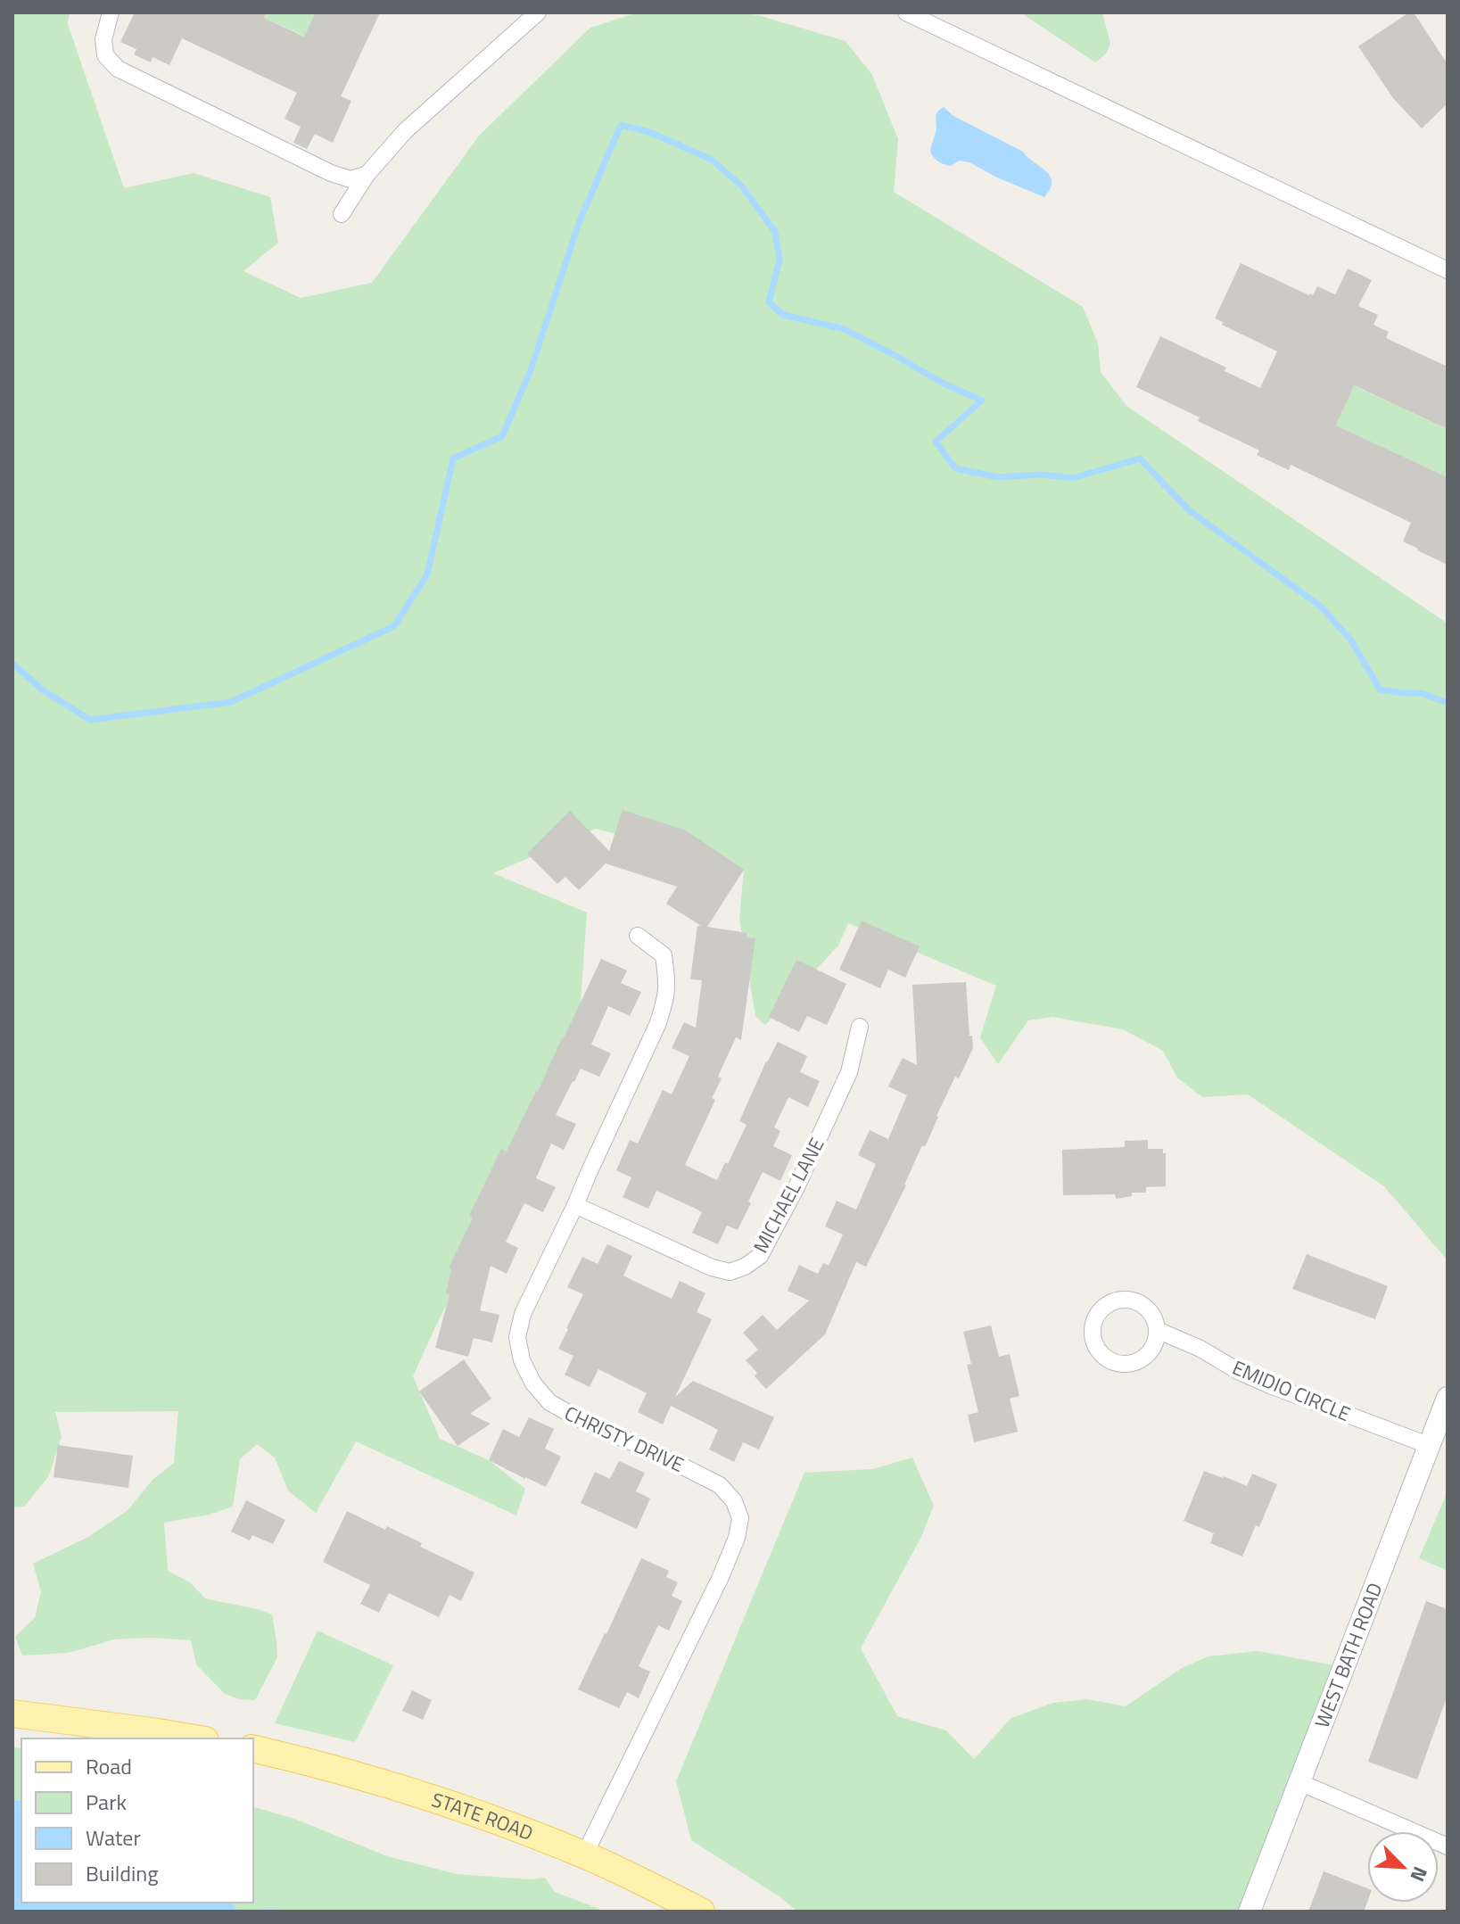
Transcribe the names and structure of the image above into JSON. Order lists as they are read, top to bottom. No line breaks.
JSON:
{"streets":{"main road":["STATE ROAD"],"street":["MICHAEL LANE","EMIDIO CIRCLE","CHRISTY DRIVE","WEST BATH ROAD"]},"crossings":[["MICHAEL LANE","CHRISTY DRIVE"],["EMIDIO CIRCLE","WEST BATH ROAD"],["CHRISTY DRIVE","STATE ROAD"]],"legend":["Road","Park","Water","Building"],"north":"bottom right"}
